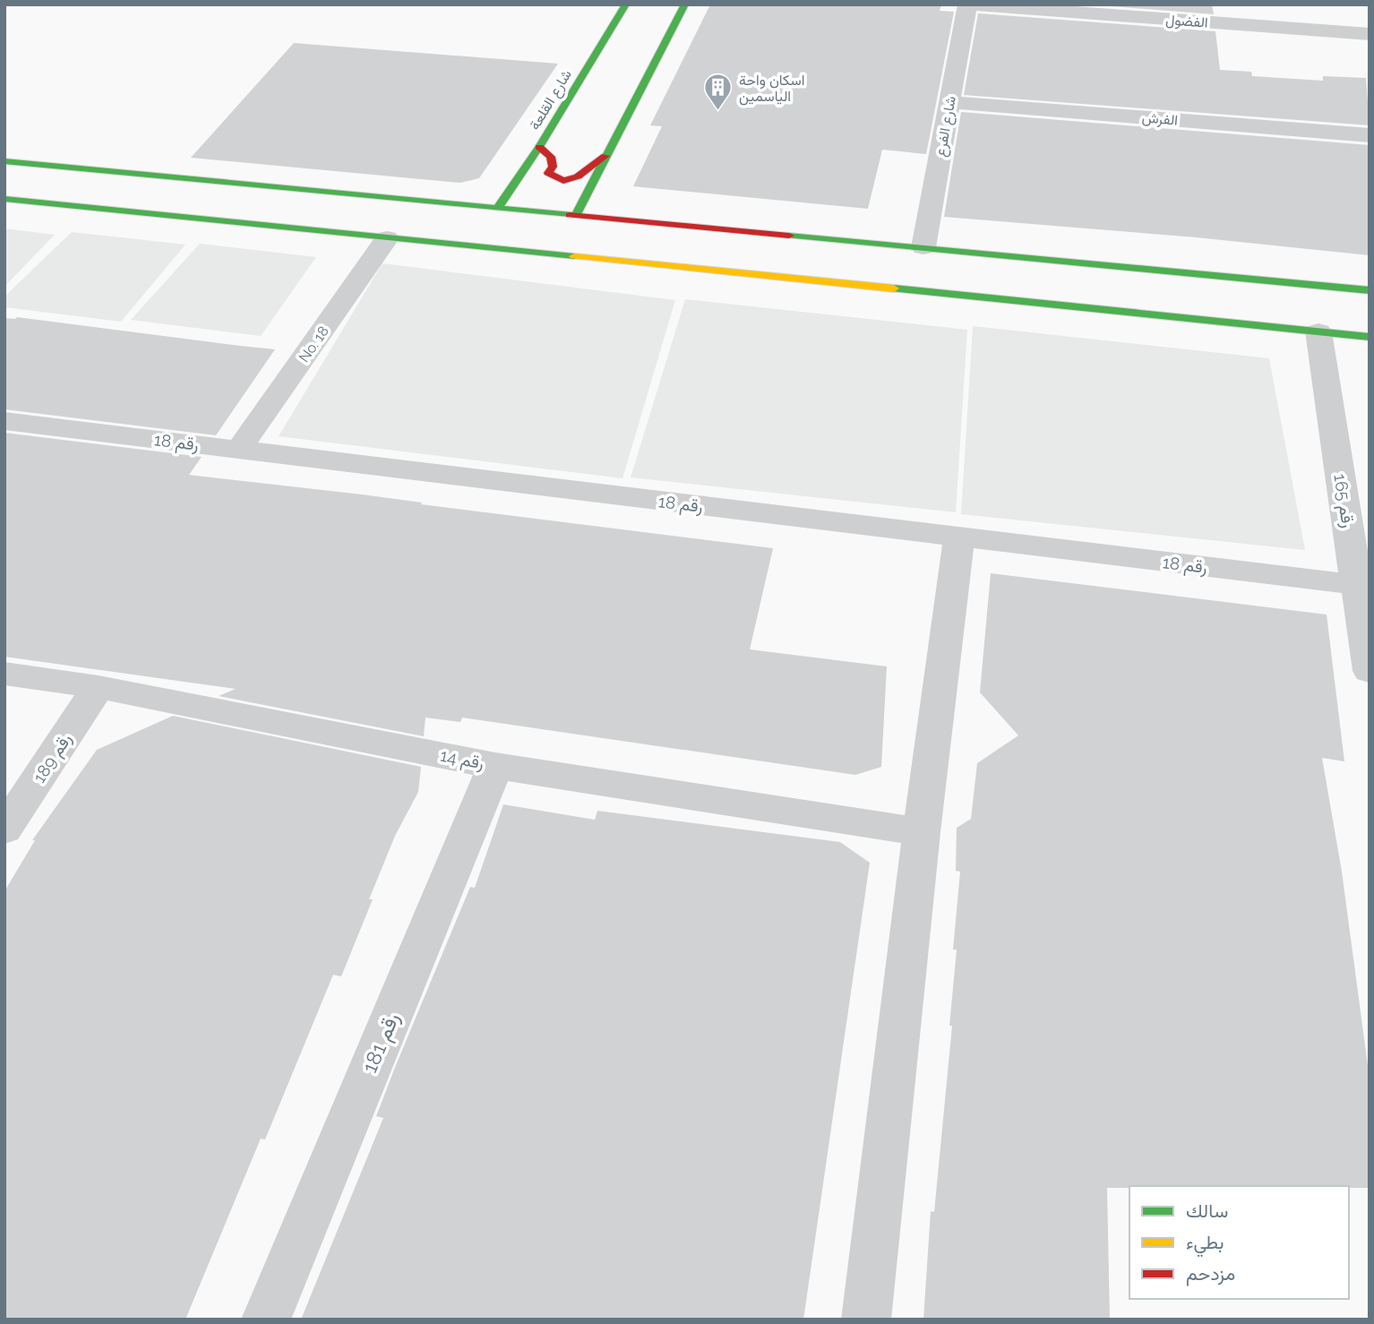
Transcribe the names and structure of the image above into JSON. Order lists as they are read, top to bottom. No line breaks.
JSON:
{"streets":{"street":["الفضول","شارع القلعة","الفرش","شارع الفرع","No. 18","رقم 18","رقم 165","رقم 189","رقم 14","رقم 181"]},"crossings":[["الفضول","شارع الفرع"],["الفرش","شارع الفرع"],["No. 18","رقم 18"],["رقم 18","رقم 165"],["رقم 189","رقم 14"],["رقم 14","رقم 181"]],"places":{"building":["اسكان واحة الياسمين"]},"legend":["سالك","بطيء","مزدحم"]}
